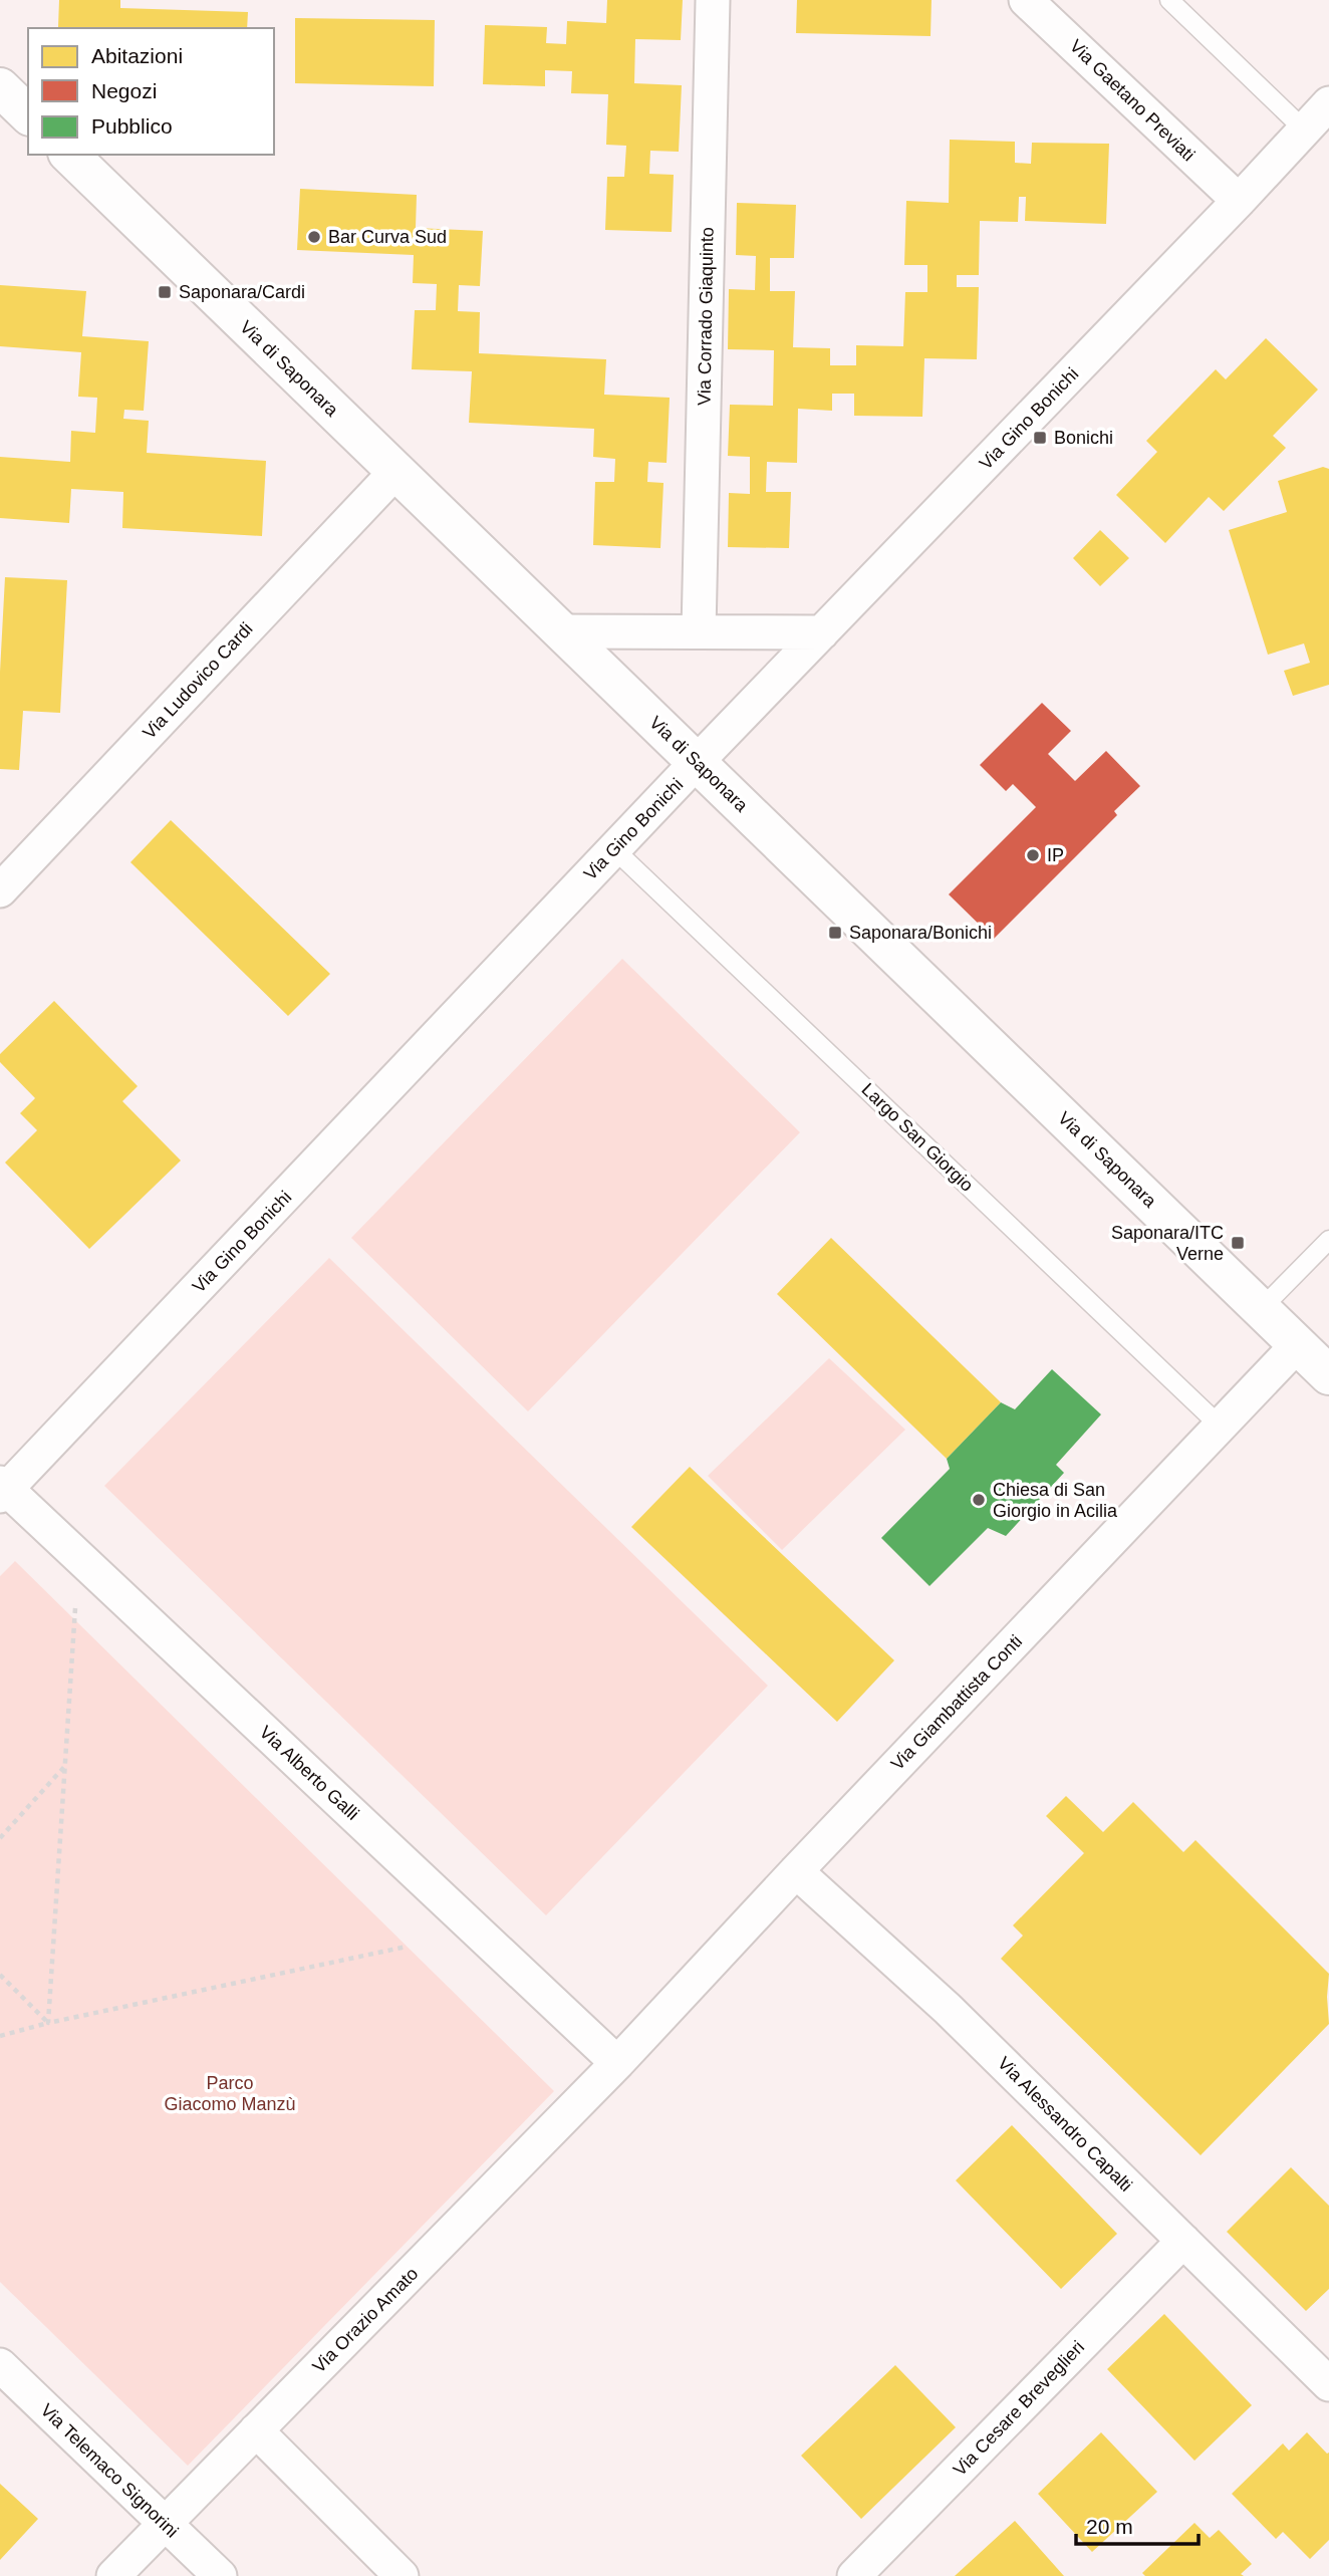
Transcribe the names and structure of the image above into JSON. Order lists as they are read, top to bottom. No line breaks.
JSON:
{"streets":{"street":["Via Gaetano Previati","Via Corrado Giaquinto","Via di Saponara","Via Gino Bonichi","Via Ludovico Cardi","Via Giambattista Conti","Via Alberto Galli","Via Alessandro Capalti","Via Orazio Amato","Via Cesare Breveglieri","Via Telemaco Signorini"],"lane":["Largo San Giorgio"]},"crossings":[["Via Gaetano Previati","Via Gino Bonichi"],["Via di Saponara","Via Gino Bonichi"],["Via di Saponara","Via Ludovico Cardi"],["Via di Saponara","Via Giambattista Conti"],["Via Gino Bonichi","Largo San Giorgio"],["Via Gino Bonichi","Via Alberto Galli"],["Largo San Giorgio","Via Giambattista Conti"],["Via Giambattista Conti","Via Alberto Galli"],["Via Giambattista Conti","Via Alessandro Capalti"],["Via Giambattista Conti","Via Orazio Amato"],["Via Alberto Galli","Via Orazio Amato"],["Via Alessandro Capalti","Via Cesare Breveglieri"],["Via Orazio Amato","Via Telemaco Signorini"]],"parks":["Parco Giacomo Manzù"],"places":{"other":["Bar Curva Sud","IP","Chiesa di San Giorgio in Acilia"],"transit":["Saponara/Cardi","Bonichi","Saponara/Bonichi","Saponara/ITC Verne"]},"legend":["Abitazioni","Negozi","Pubblico"],"scale_bar":"20 m"}
